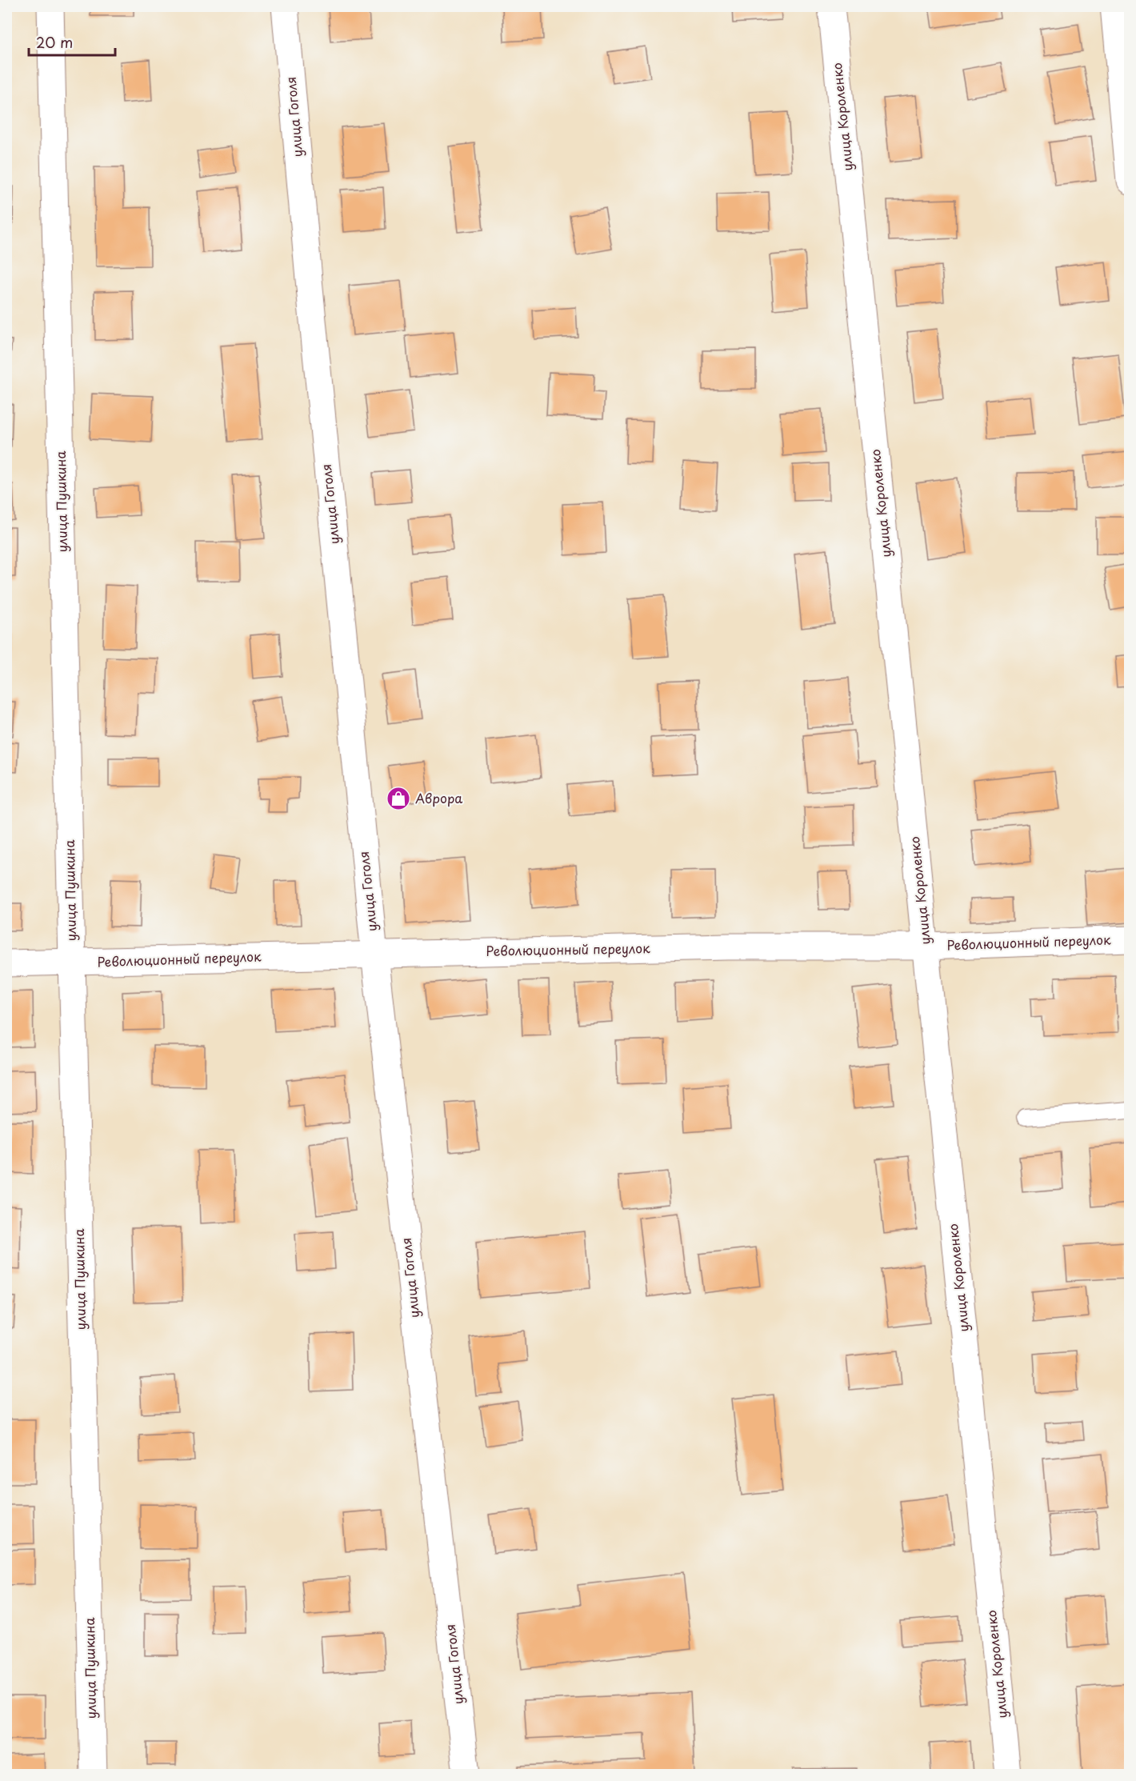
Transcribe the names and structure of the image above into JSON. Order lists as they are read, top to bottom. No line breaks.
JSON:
{"streets":{"street":["улица Гоголя","улица Короленко","улица Пушкина","Революционный переулок"]},"crossings":[["улица Гоголя","Революционный переулок"],["улица Короленко","Революционный переулок"],["улица Пушкина","Революционный переулок"]],"places":{"shop":["Аврора"]},"scale_bar":"20 m"}
